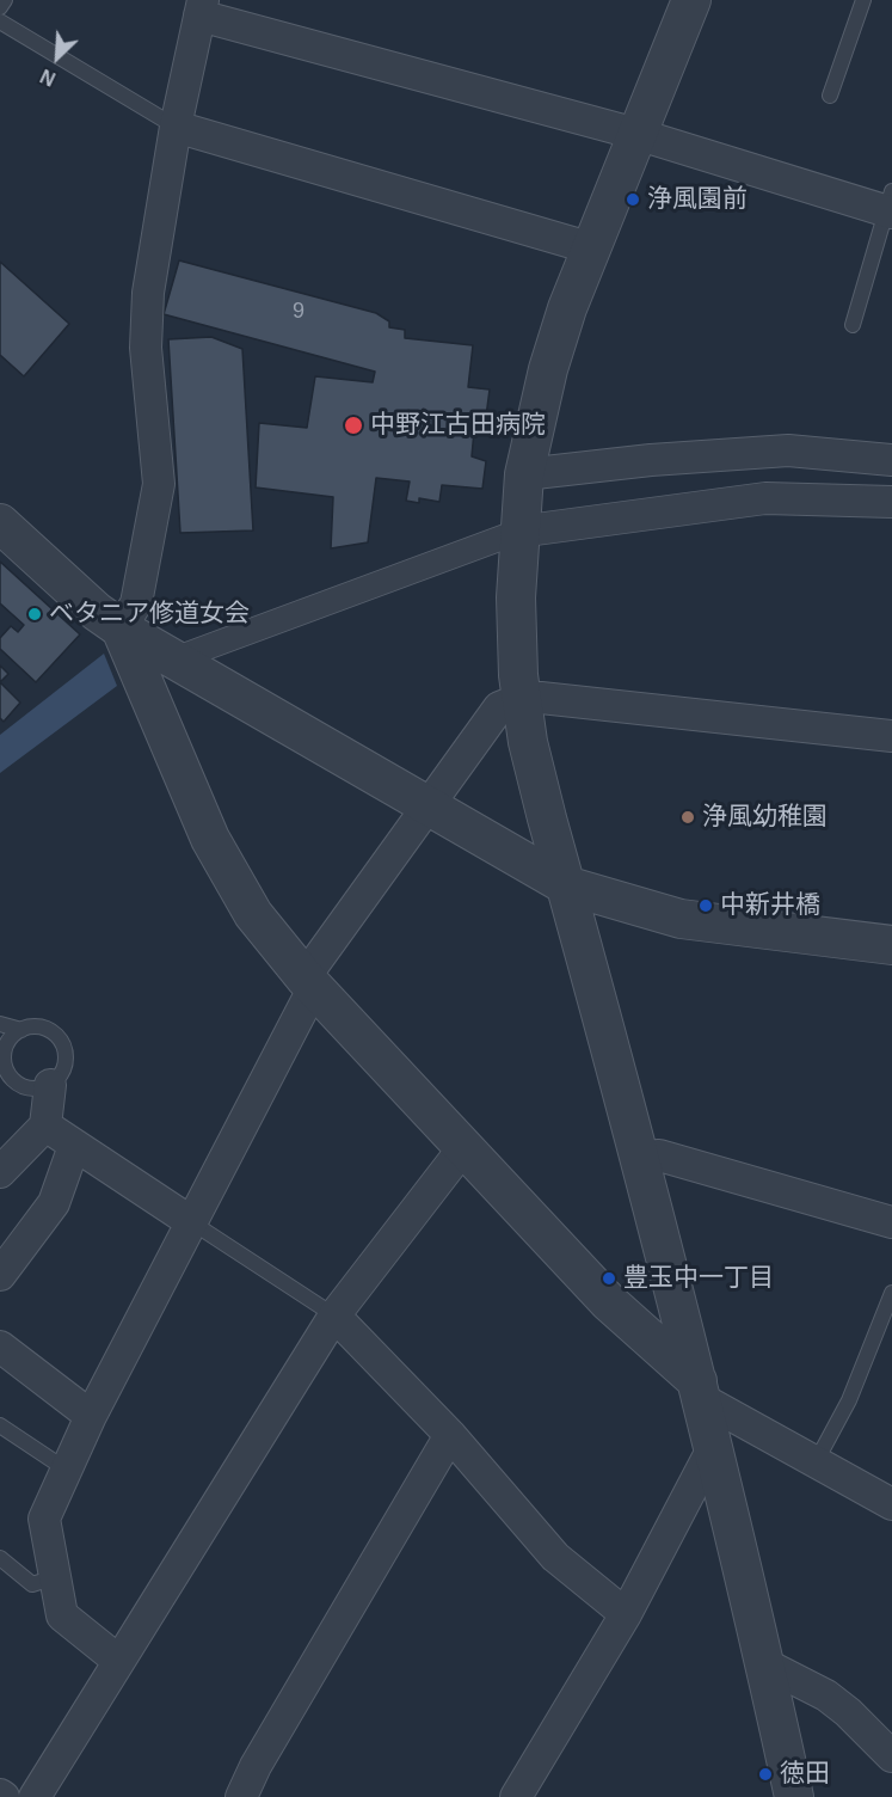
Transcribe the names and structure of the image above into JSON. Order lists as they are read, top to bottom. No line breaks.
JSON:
{"places":["浄風園前","中野江古田病院","ベタニア修道女会","浄風幼稚園","中新井橋","豊玉中一丁目","徳田"],"house_numbers":["9"],"north":"bottom left"}
